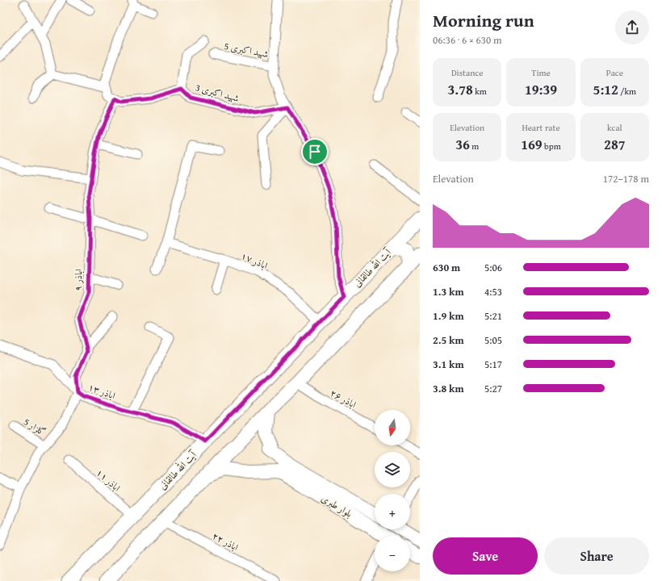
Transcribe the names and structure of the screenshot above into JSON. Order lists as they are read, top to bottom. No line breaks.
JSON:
{"streets":{"main road":["آیت الله طالقانی","بلوار طبری"],"street":["شهید اکبری 5","شهید اکبری 3","اباذر ۱۷","اباذر ۹","اباذر ۱۳","اباذر ۲۶","گلزار 5","اباذر ۱۱","اباذر ۲۲"]},"crossings":[["اباذر ۱۷","آیت الله طالقانی"],["آیت الله طالقانی","اباذر ۱۳"],["آیت الله طالقانی","اباذر ۱۱"],["اباذر ۹","اباذر ۱۳"],["اباذر ۹","گلزار 5"]],"north":"bottom","page":{"heading":["Morning run","06:36 · 6 × 630 m"],"stats":[["Distance","3.78 km"],["Time","19:39"],["Pace","5:12 /km"],["Elevation","36 m"],["Heart rate","169 bpm"],["kcal","287"]],"chart":["Elevation","172–178 m"],"list":[{"name":"630 m","note":"5:06"},{"name":"1.3 km","note":"4:53"},{"name":"1.9 km","note":"5:21"},{"name":"2.5 km","note":"5:05"},{"name":"3.1 km","note":"5:17"},{"name":"3.8 km","note":"5:27"}],"map_buttons":["+","−"],"buttons":["Save","Share"]}}
